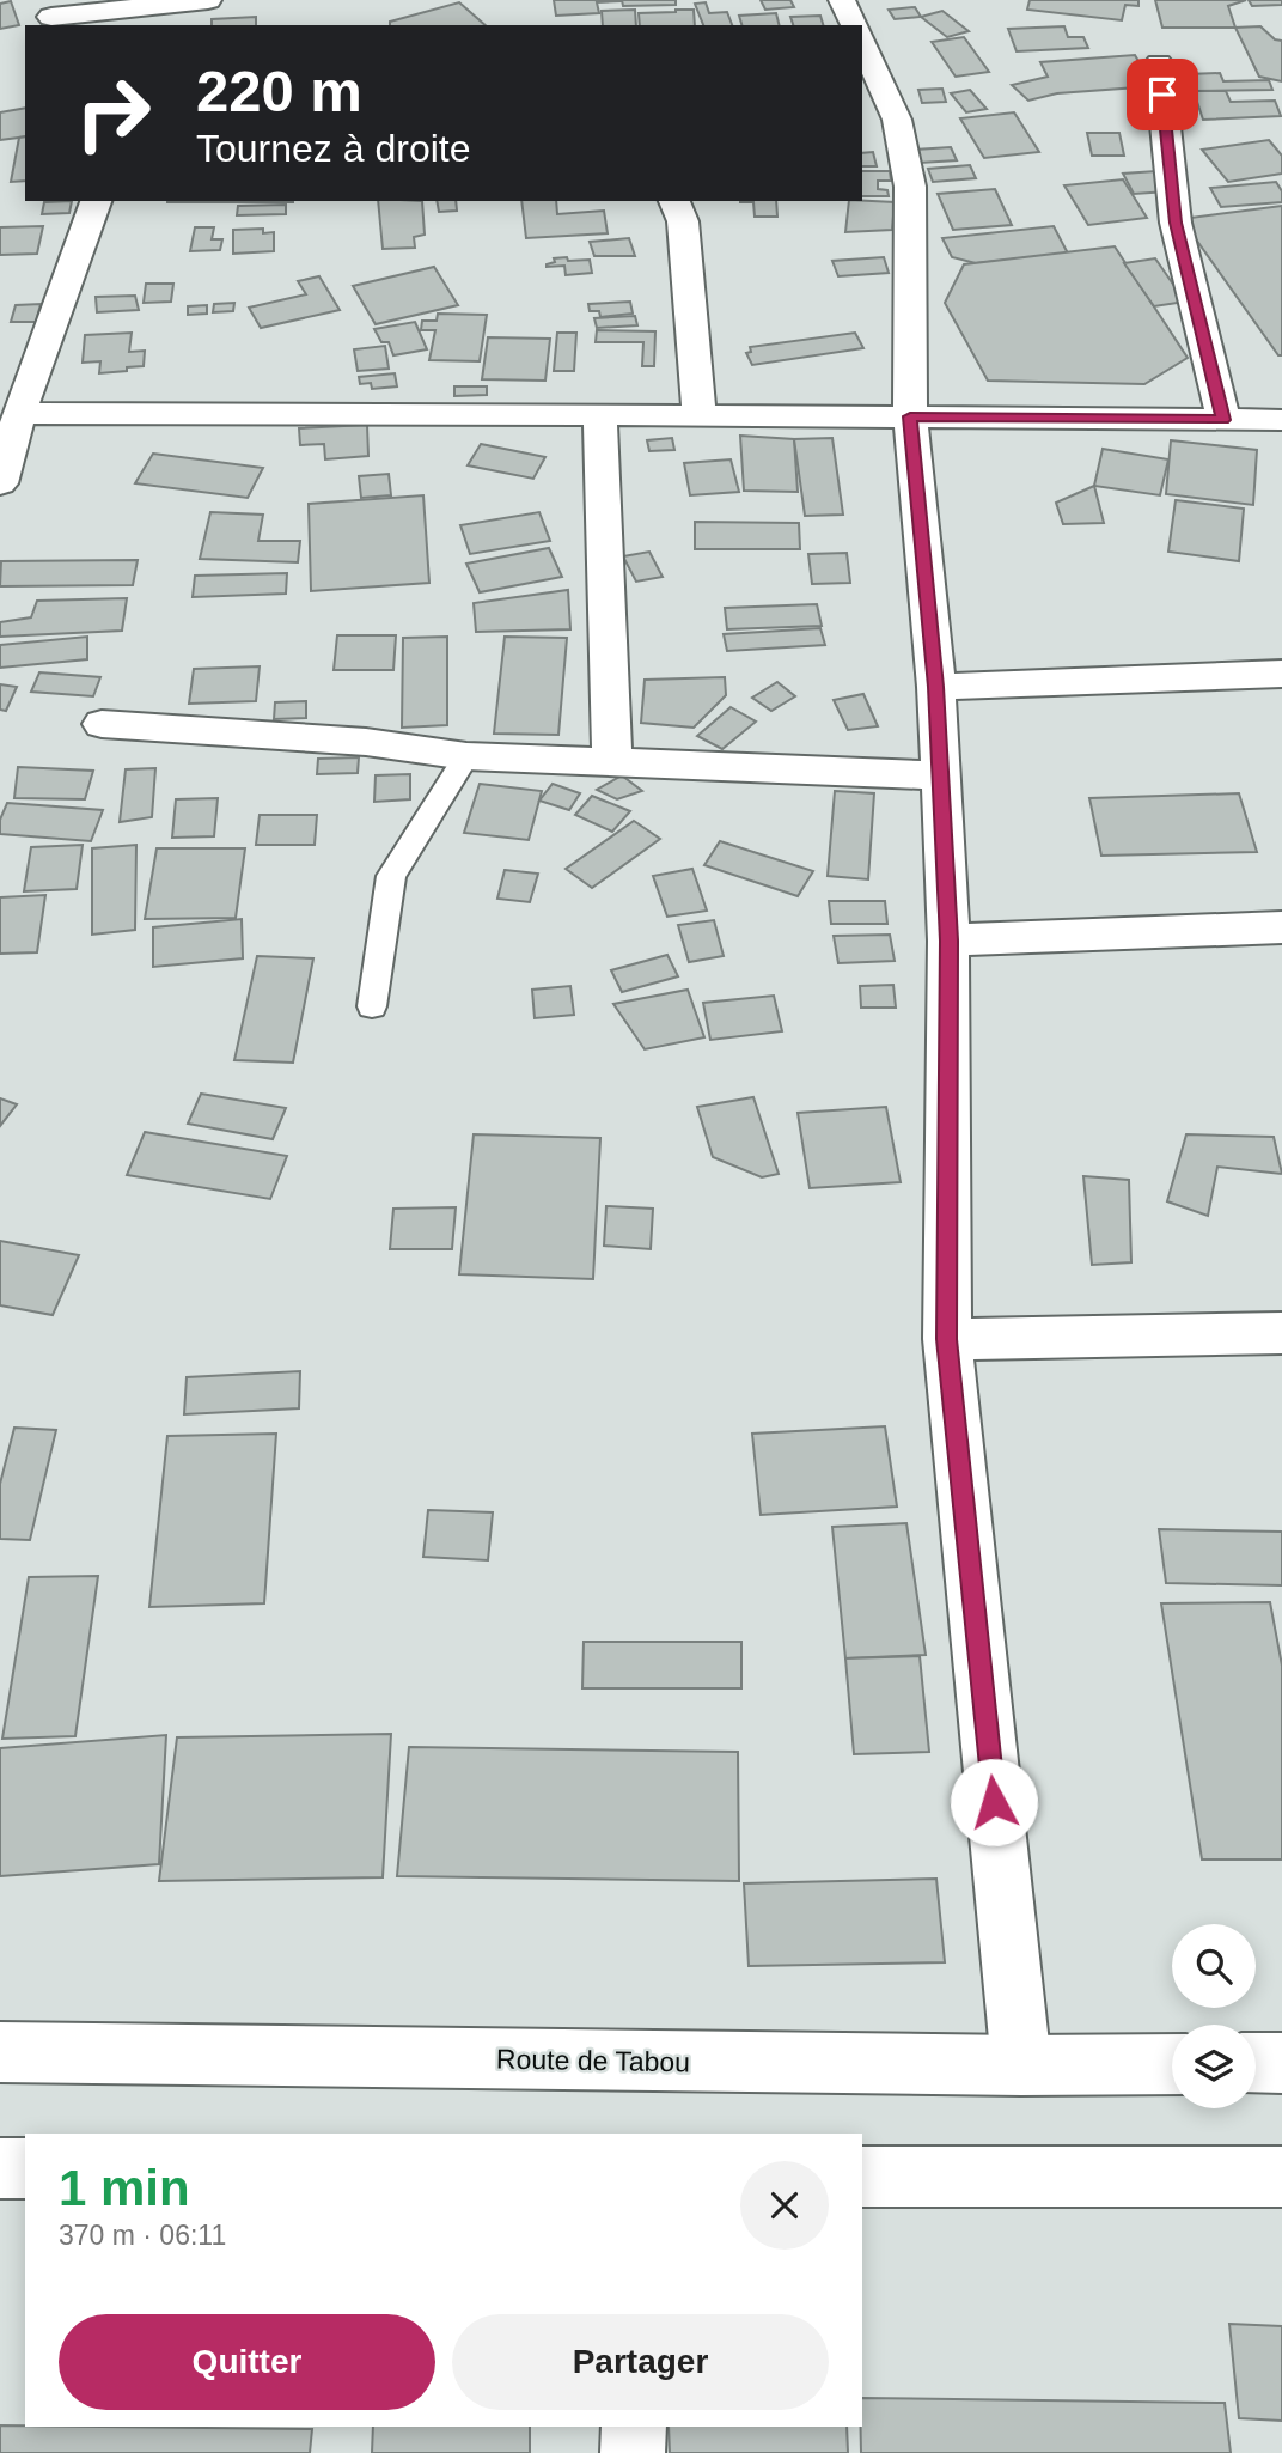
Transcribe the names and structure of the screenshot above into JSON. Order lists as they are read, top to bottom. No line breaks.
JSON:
{"streets":{"street":["Route de Tabou"]},"page":{"turn":["220 m","Tournez à droite"],"heading":["1 min","370 m · 06:11"],"buttons":["Quitter","Partager"]}}
